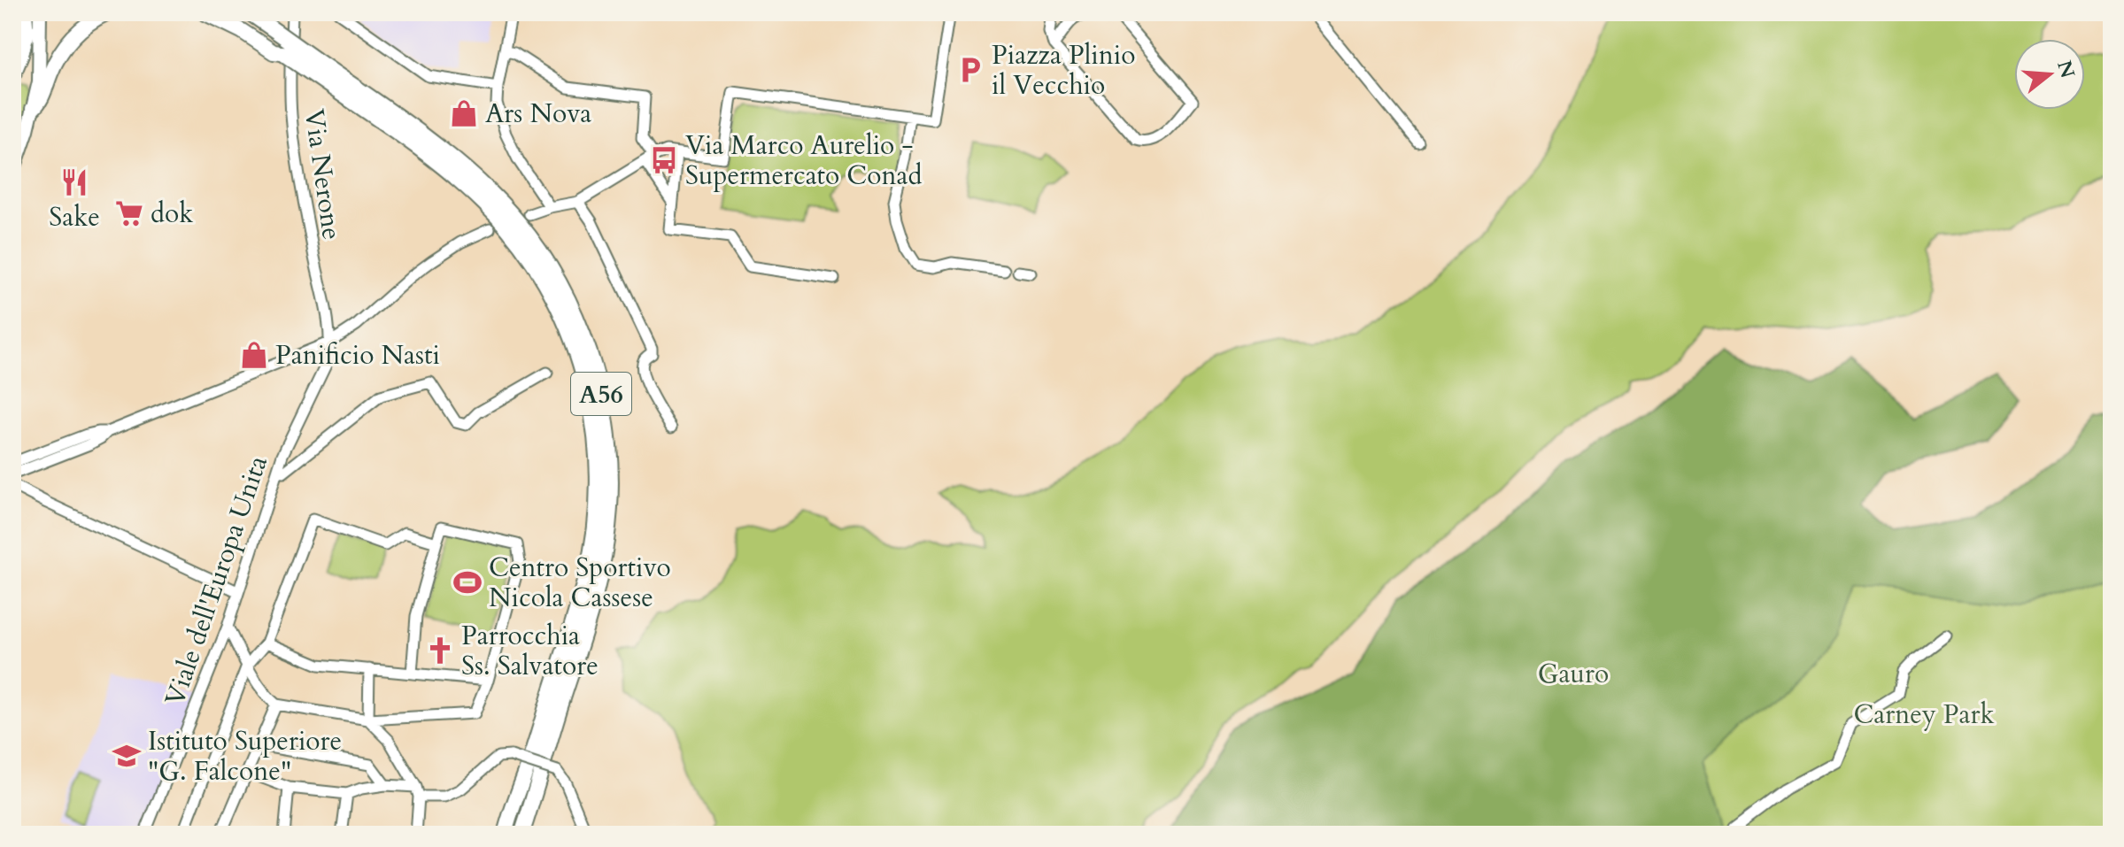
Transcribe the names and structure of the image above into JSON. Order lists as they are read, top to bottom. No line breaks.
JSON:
{"streets":{"highway":["A56"],"street":["Via Nerone","Viale dell'Europa Unita"]},"crossings":[["Via Nerone","Viale dell'Europa Unita"]],"parks":["Gauro","Carney Park"],"places":{"parking":["Piazza Plinio il Vecchio"],"shop":["Ars Nova","Panificio Nasti"],"bus stop":["Via Marco Aurelio - Supermercato Conad"],"restaurant":["Sake"],"supermarket":["dok"],"sports":["Centro Sportivo Nicola Cassese"],"church":["Parrocchia Ss. Salvatore"],"school or university":["Istituto Superiore \"G. Falcone\""]},"north":"right"}
